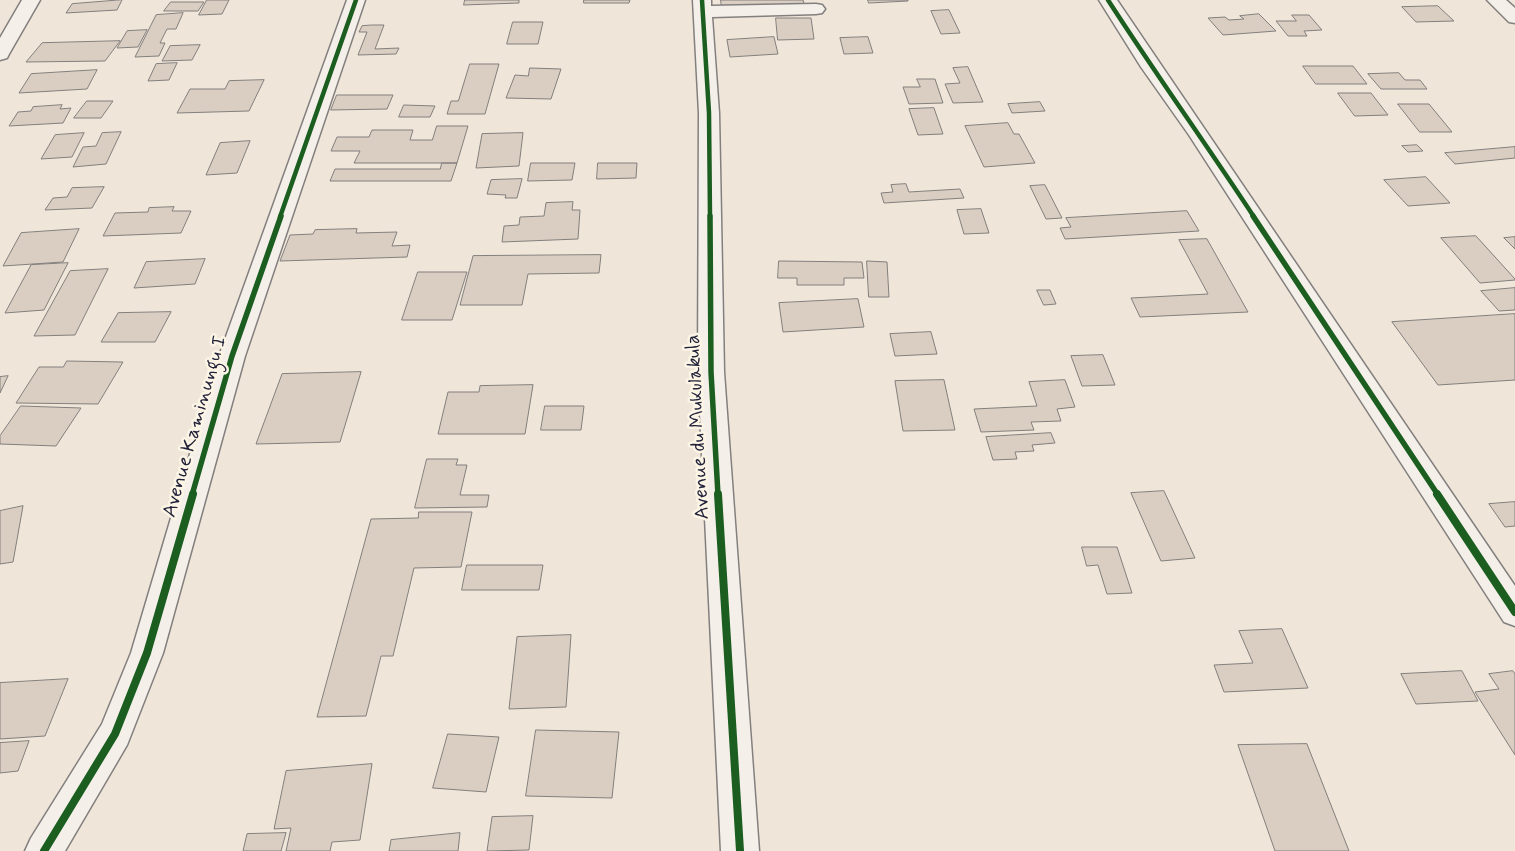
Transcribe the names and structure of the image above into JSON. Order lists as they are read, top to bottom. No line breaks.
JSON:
{"streets":{"street":["Avenue Kaminungu I","Avenue du Mukulakula"]}}
